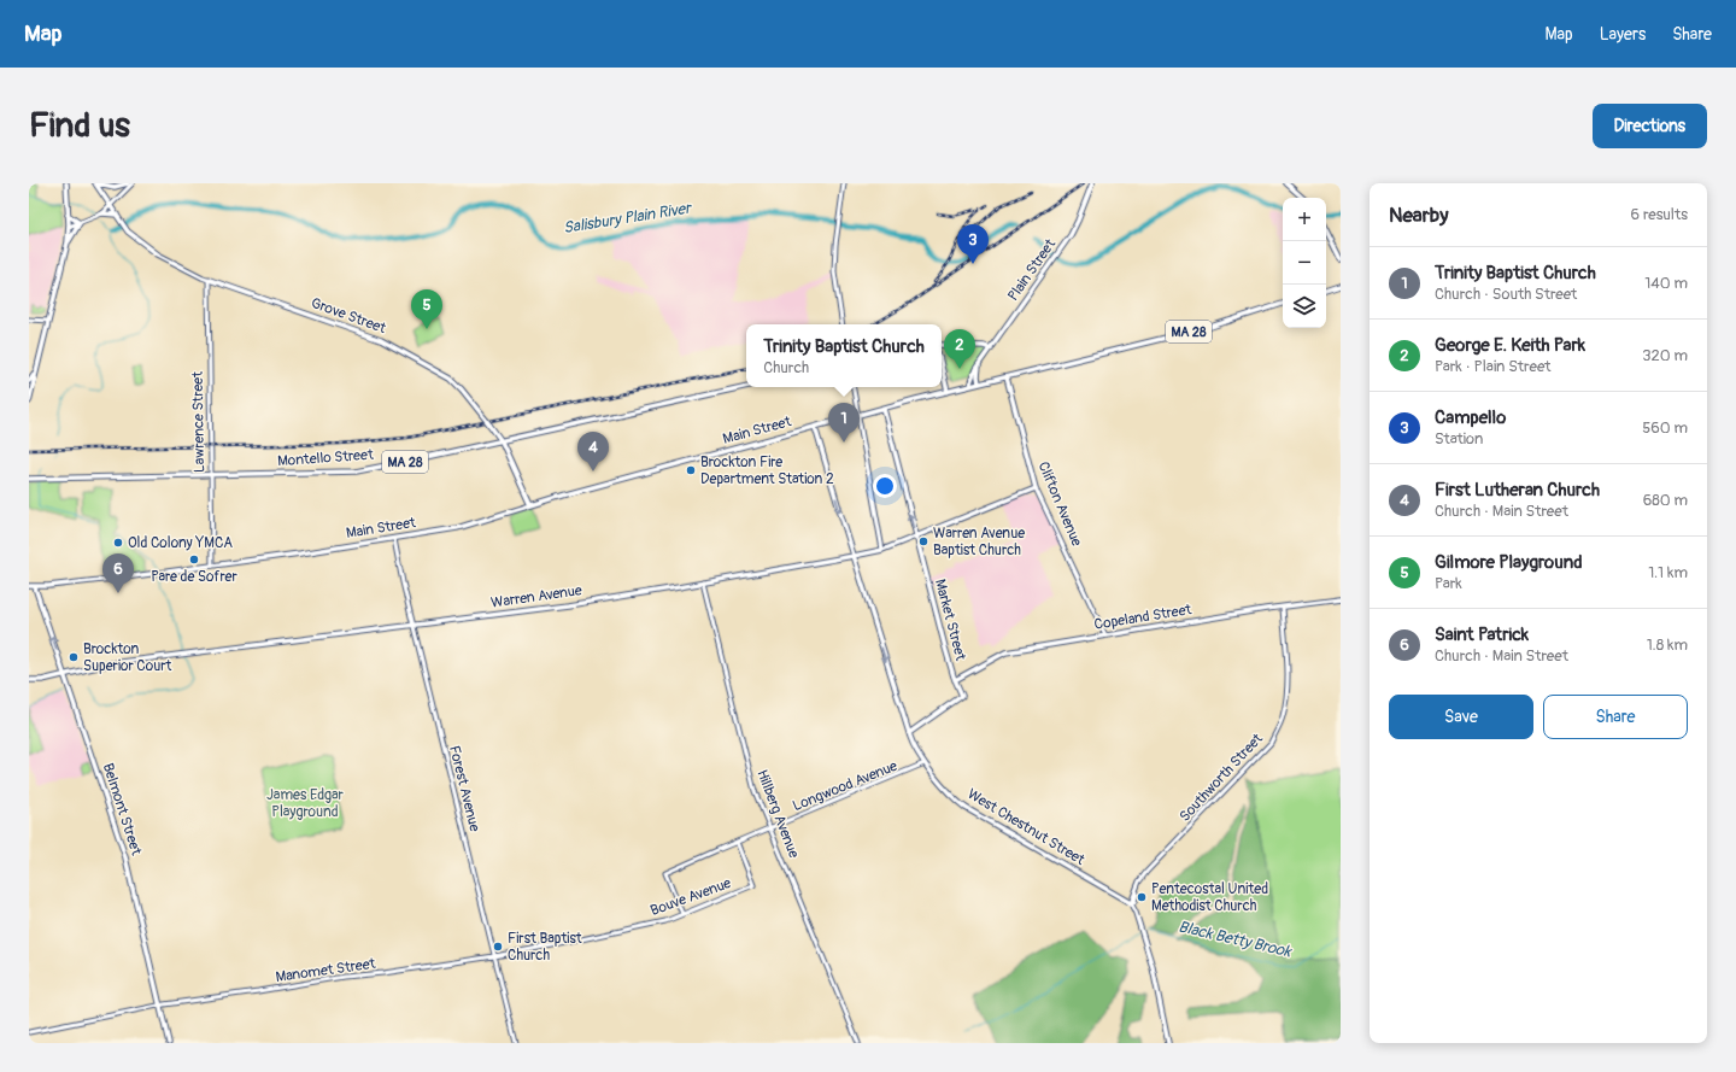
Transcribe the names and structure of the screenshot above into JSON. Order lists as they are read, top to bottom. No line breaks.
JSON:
{"streets":{"main road":["Plain Street","Grove Street","MA 28","Main Street","Montello Street","Clifton Avenue","Warren Avenue","Copeland Street","Market Street","Belmont Street","West Chestnut Street"],"street":["Lawrence Street","Southworth Street","Longwood Avenue","Forest Avenue","Hillberg Avenue","Bouve Avenue","Manomet Street"]},"crossings":[["Plain Street","Main Street"],["Grove Street","Lawrence Street"],["Grove Street","Main Street"],["Grove Street","Montello Street"],["Lawrence Street","Main Street"],["Lawrence Street","Montello Street"],["Main Street","Clifton Avenue"],["Main Street","Market Street"],["Main Street","Forest Avenue"],["Main Street","Belmont Street"],["Main Street","West Chestnut Street"],["Clifton Avenue","Warren Avenue"],["Clifton Avenue","Copeland Street"],["Warren Avenue","Market Street"],["Warren Avenue","Forest Avenue"],["Warren Avenue","Belmont Street"],["Warren Avenue","Hillberg Avenue"],["Warren Avenue","West Chestnut Street"],["Copeland Street","Market Street"],["Copeland Street","Southworth Street"],["Market Street","West Chestnut Street"],["Southworth Street","West Chestnut Street"],["Longwood Avenue","Hillberg Avenue"],["Longwood Avenue","West Chestnut Street"],["Longwood Avenue","Bouve Avenue"],["Forest Avenue","Bouve Avenue"],["Forest Avenue","Manomet Street"],["Belmont Street","Manomet Street"],["Bouve Avenue","Manomet Street"]],"one_way":["Market Street","West Chestnut Street"],"water":["Salisbury Plain River","Black Betty Brook"],"parks":["James Edgar Playground"],"places":["Brockton Fire Department Station 2","Warren Avenue Baptist Church","Old Colony YMCA","Pare de Sofrer","Brockton Superior Court","Pentecostal United Methodist Church","First Baptist Church"],"page":{"header":"Map","nav":["Map","Layers","Share"],"buttons":["Directions",["Save","Share"]],"title":"Find us","heading":["Nearby","6 results"],"map_buttons":["+","−"],"pins":["3","5","2","1","4","6"],"list":[{"mark":"1","name":"Trinity Baptist Church","note":"Church · South Street","value":"140 m"},{"mark":"2","name":"George E. Keith Park","note":"Park · Plain Street","value":"320 m"},{"mark":"3","name":"Campello","note":"Station","value":"560 m"},{"mark":"4","name":"First Lutheran Church","note":"Church · Main Street","value":"680 m"},{"mark":"5","name":"Gilmore Playground","note":"Park","value":"1.1 km"},{"mark":"6","name":"Saint Patrick","note":"Church · Main Street","value":"1.8 km"}],"popup":["Trinity Baptist Church","Church"]}}
